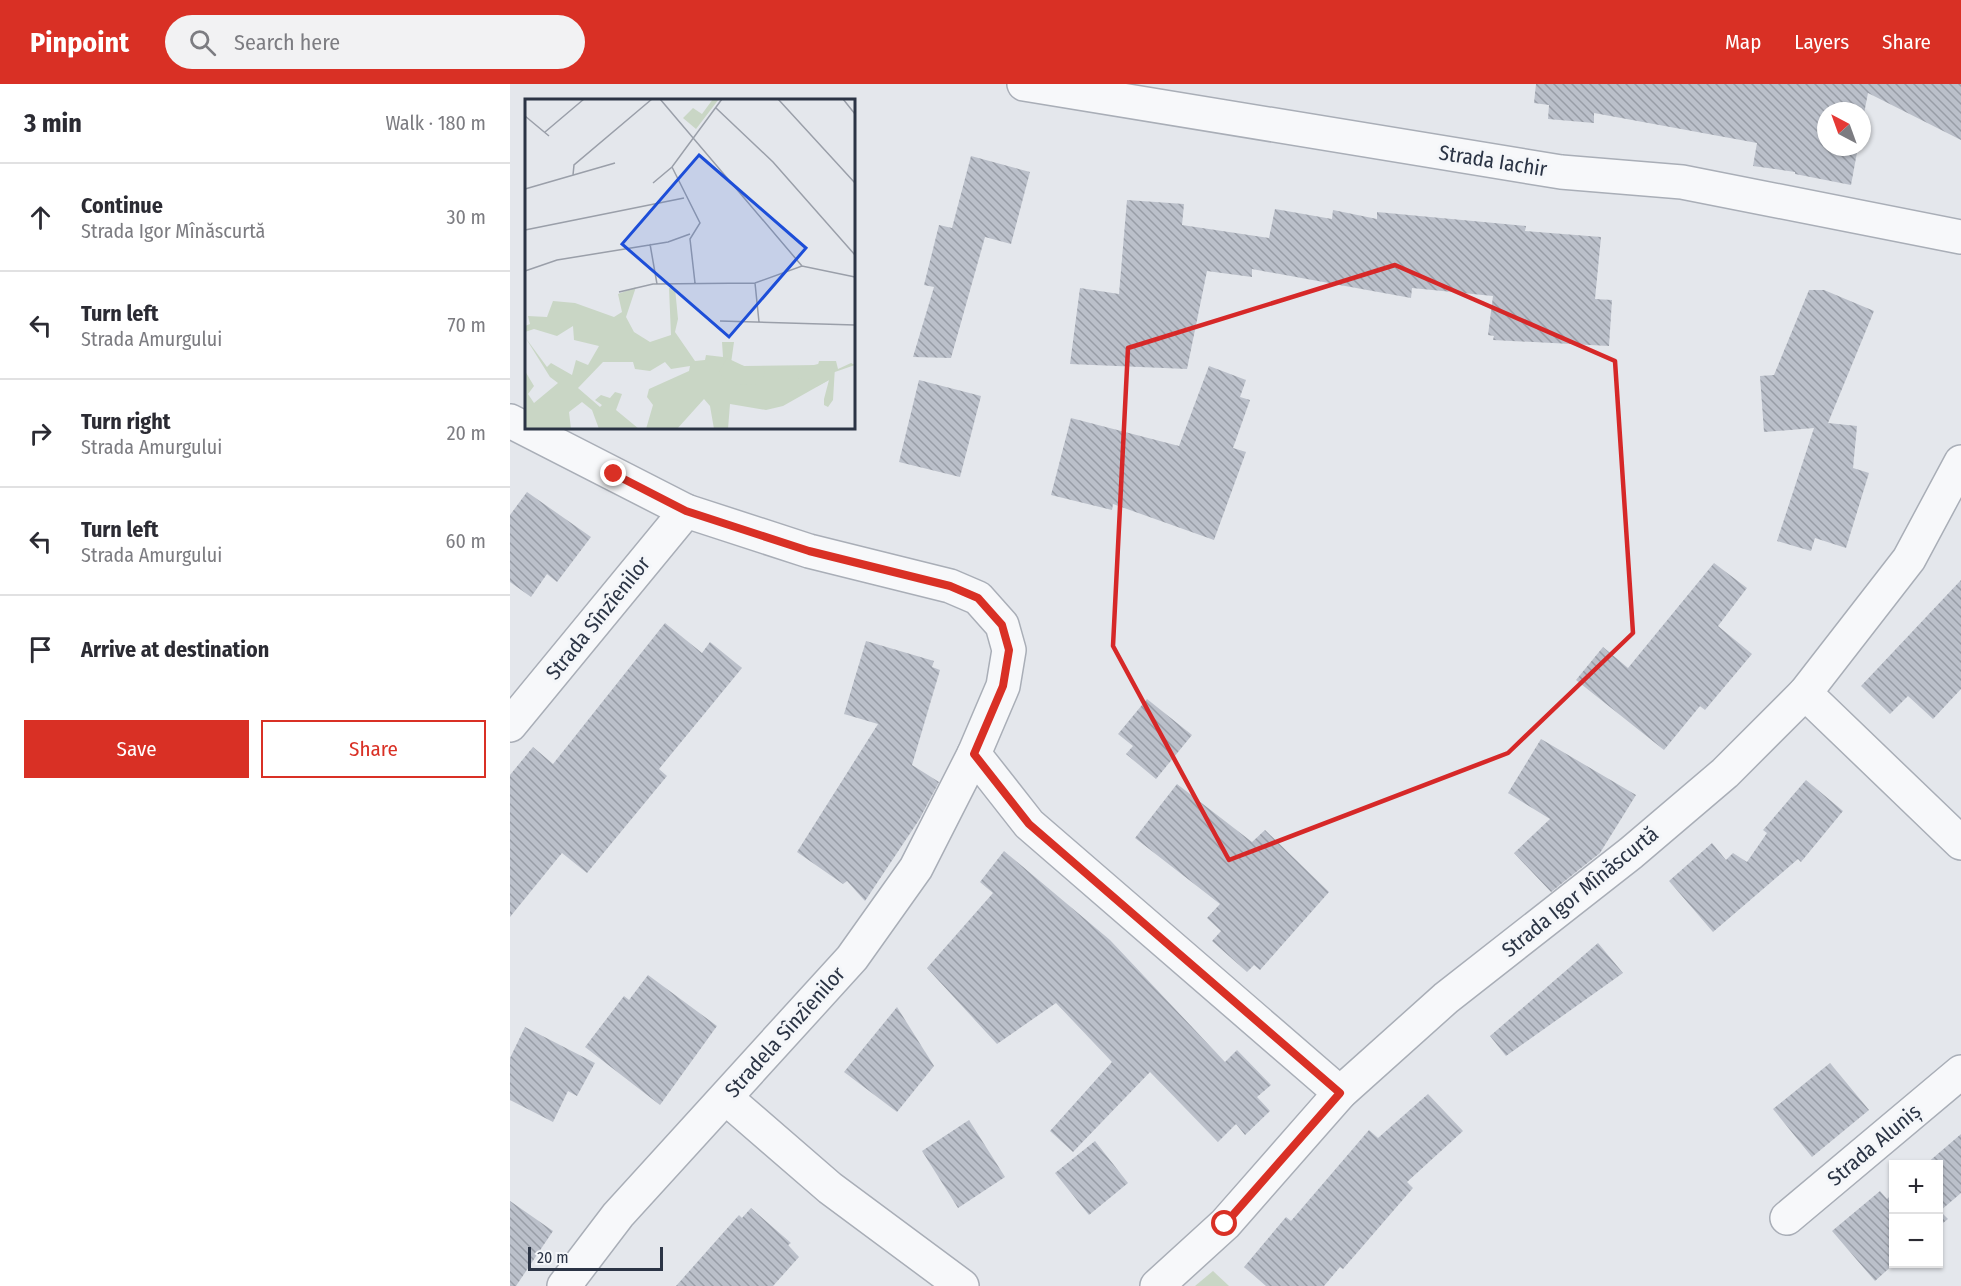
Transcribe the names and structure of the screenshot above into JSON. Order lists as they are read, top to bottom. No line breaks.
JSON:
{"streets":{"street":["Strada Iachir","Strada Sînzîenilor","Strada Igor Mînăscurtă","Stradela Sînzîenilor","Strada Aluniș"]},"crossings":[["Strada Sînzîenilor","Stradela Sînzîenilor"]],"scale_bar":"20 m","north":"top left","page":{"header":"Pinpoint","search":"Search here","nav":["Map","Layers","Share"],"heading":["3 min","Walk · 180 m"],"list":[["Continue","Strada Igor Mînăscurtă","30 m"],["Turn left","Strada Amurgului","70 m"],["Turn right","Strada Amurgului","20 m"],["Turn left","Strada Amurgului","60 m"],"Arrive at destination"],"buttons":["Save","Share"],"map_buttons":["+","−"],"scale":"20 m"}}
